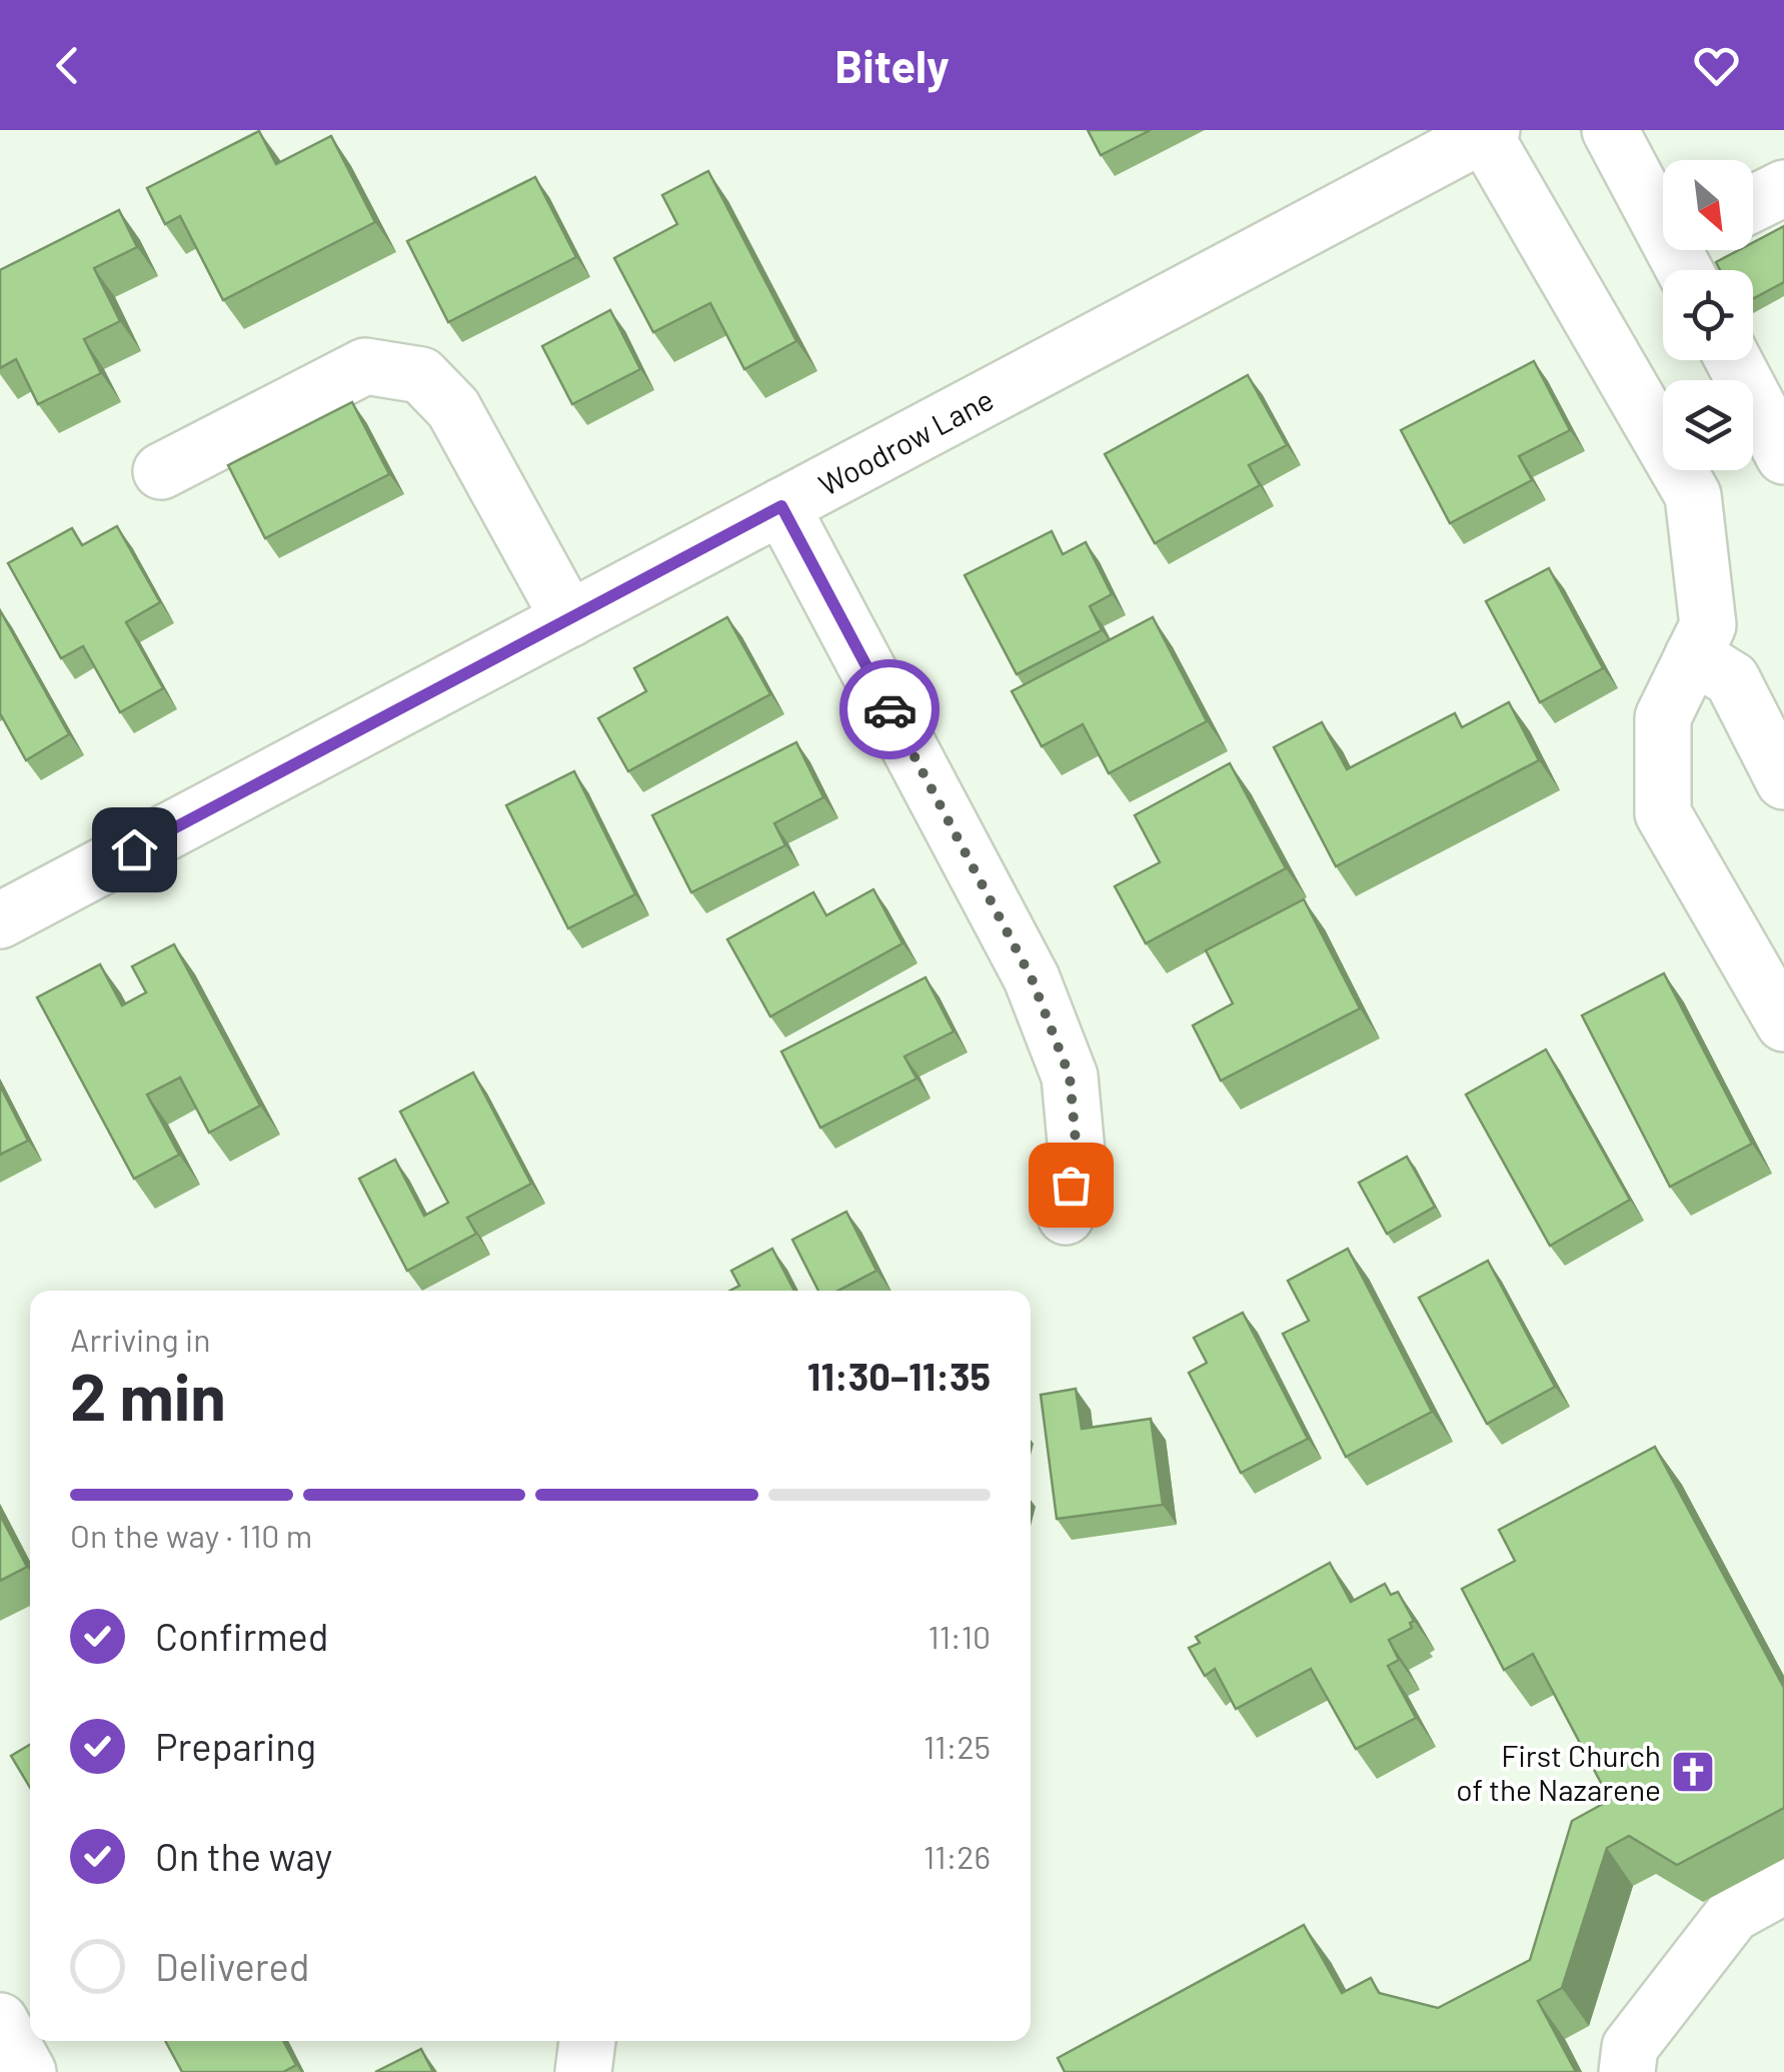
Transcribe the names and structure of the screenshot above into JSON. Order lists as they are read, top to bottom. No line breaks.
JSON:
{"streets":{"street":["Woodrow Lane"]},"places":{"church":["First Church of the Nazarene"]},"north":"bottom right","page":{"header":"Bitely","heading":["2 min","Arriving in","11:30–11:35"],"bar":"On the way · 110 m","list":[["Confirmed","11:10"],["Preparing","11:25"],["On the way","11:26"],"Delivered"]}}
